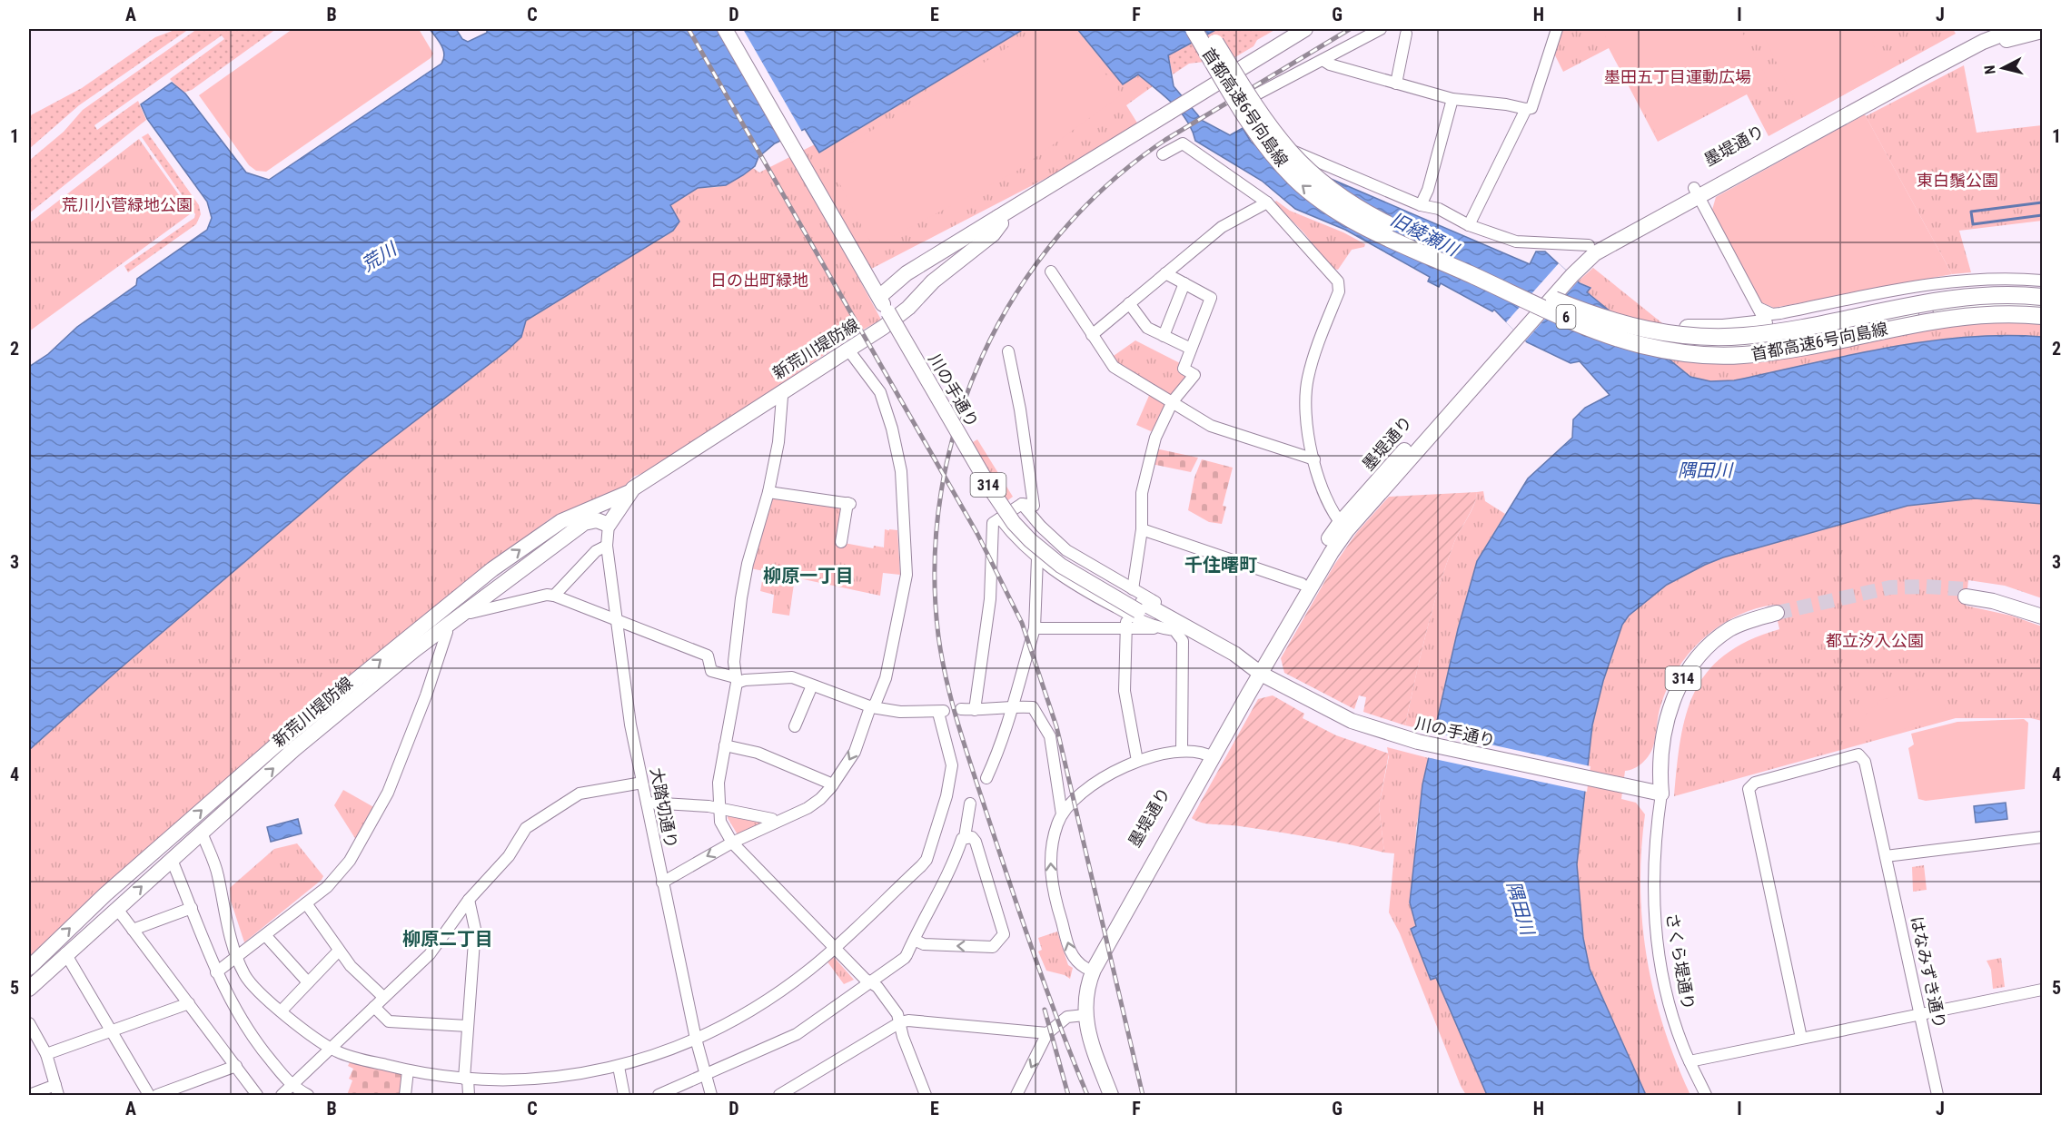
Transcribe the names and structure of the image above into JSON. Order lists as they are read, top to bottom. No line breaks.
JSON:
{"streets":{"highway":["首都高速6号向島線","6"],"main road":["墨堤通り","新荒川堤防線","川の手通り","314"],"street":["大踏切通り","さくら堤通り","はなみずき通り"]},"crossings":[["墨堤通り","川の手通り"],["新荒川堤防線","大踏切通り"],["川の手通り","314"],["川の手通り","さくら堤通り"],["314","さくら堤通り"]],"districts":["千住曙町","柳原一丁目","柳原二丁目"],"water":["旧綾瀬川","荒川","隅田川"],"parks":["墨田五丁目運動広場","東白鬚公園","荒川小菅緑地公園","日の出町緑地","都立汐入公園"],"north":"left","grid":{"columns":["A","B","C","D","E","F","G","H","I","J"],"rows":["1","2","3","4","5"]}}
